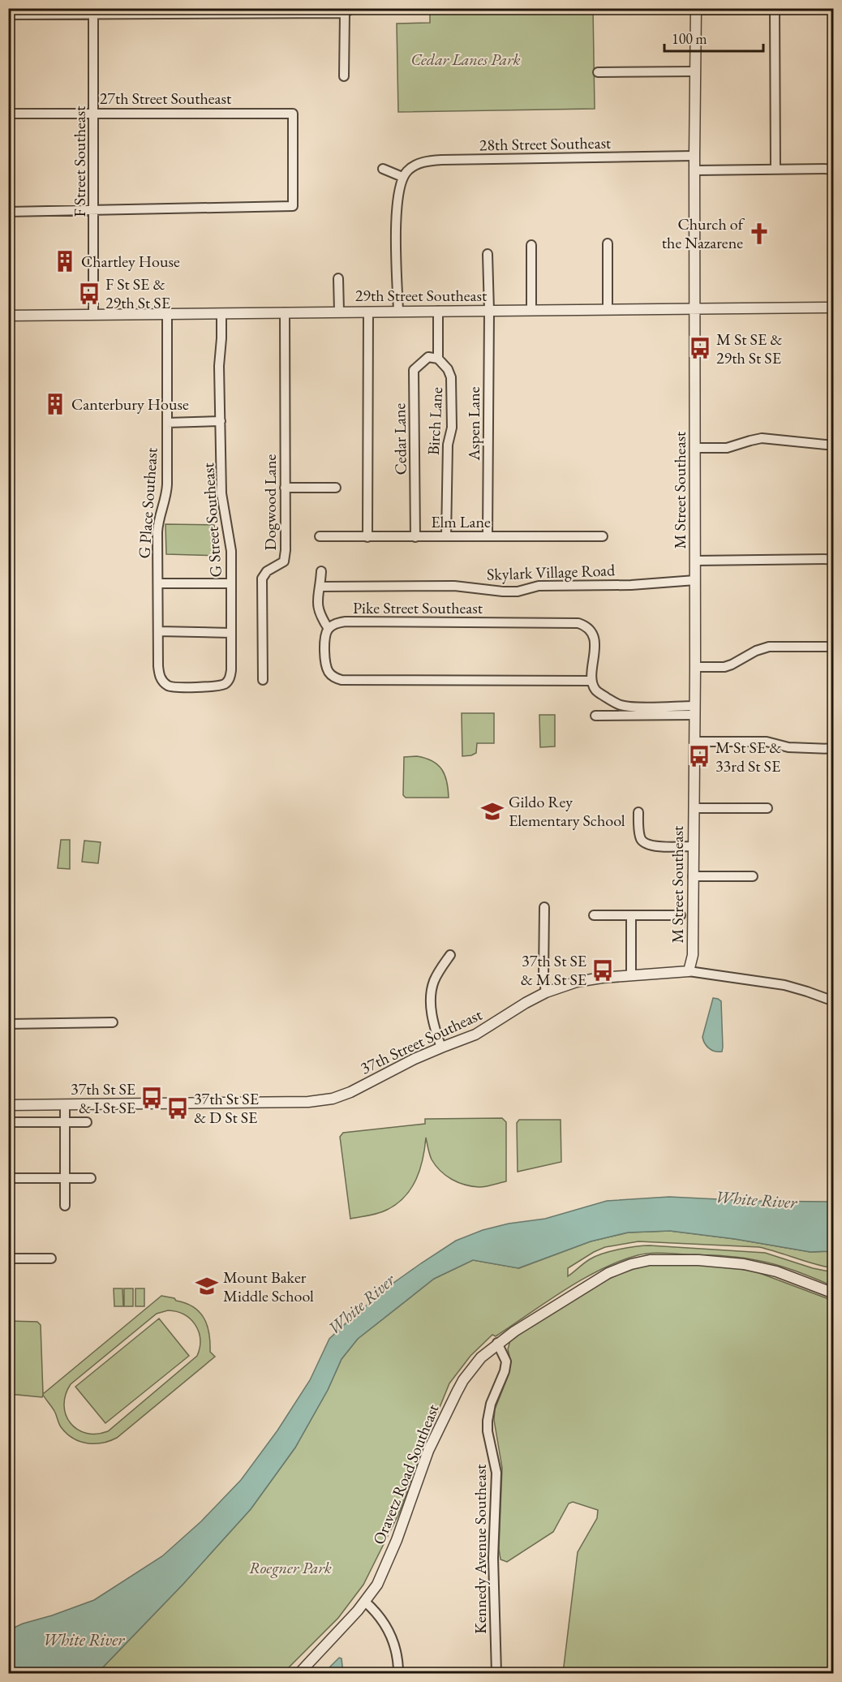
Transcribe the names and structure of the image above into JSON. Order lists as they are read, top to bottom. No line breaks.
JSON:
{"streets":{"street":["27th Street Southeast","28th Street Southeast","F Street Southeast","29th Street Southeast","Birch Lane","Aspen Lane","Cedar Lane","M Street Southeast","Dogwood Lane","G Place Southeast","G Street Southeast","Elm Lane","Skylark Village Road","Pike Street Southeast","37th Street Southeast","Oravetz Road Southeast","Kennedy Avenue Southeast"]},"crossings":[["27th Street Southeast","F Street Southeast"],["28th Street Southeast","M Street Southeast"],["F Street Southeast","29th Street Southeast"],["29th Street Southeast","Aspen Lane"],["29th Street Southeast","M Street Southeast"],["29th Street Southeast","Dogwood Lane"],["29th Street Southeast","G Place Southeast"],["29th Street Southeast","G Street Southeast"],["Birch Lane","Cedar Lane"],["Birch Lane","Elm Lane"],["Aspen Lane","Elm Lane"],["Cedar Lane","Elm Lane"],["M Street Southeast","Skylark Village Road"],["M Street Southeast","37th Street Southeast"],["G Place Southeast","G Street Southeast"],["Oravetz Road Southeast","Kennedy Avenue Southeast"]],"water":["White River"],"parks":["Cedar Lanes Park","Roegner Park"],"places":{"church":["Church of the Nazarene"],"building":["Chartley House","Canterbury House"],"bus stop":["F St SE & 29th St SE","M St SE & 29th St SE","M St SE & 33rd St SE","37th St SE & M St SE","37th St SE & I St SE","37th St SE & D St SE"],"school or university":["Gildo Rey Elementary School","Mount Baker Middle School"]},"scale_bar":"100 m"}
